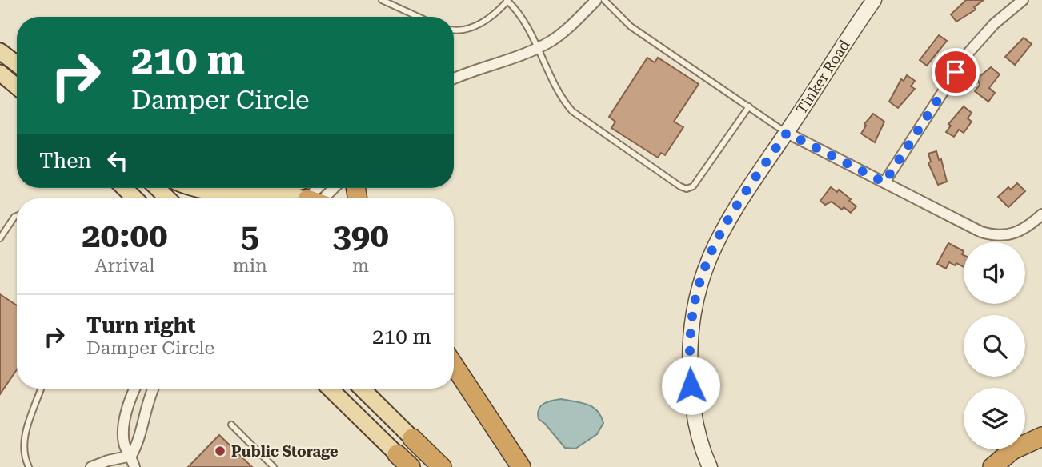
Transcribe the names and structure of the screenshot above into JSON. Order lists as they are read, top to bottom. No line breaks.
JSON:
{"streets":{"street":["Tinker Road"]},"places":["Public Storage"],"page":{"turn":["210 m","Damper Circle"],"then":"Then","eta":["20:00","Arrival","5","min","390","m"],"list":[{"name":"Turn right","note":"Damper Circle","value":"210 m"}]}}
